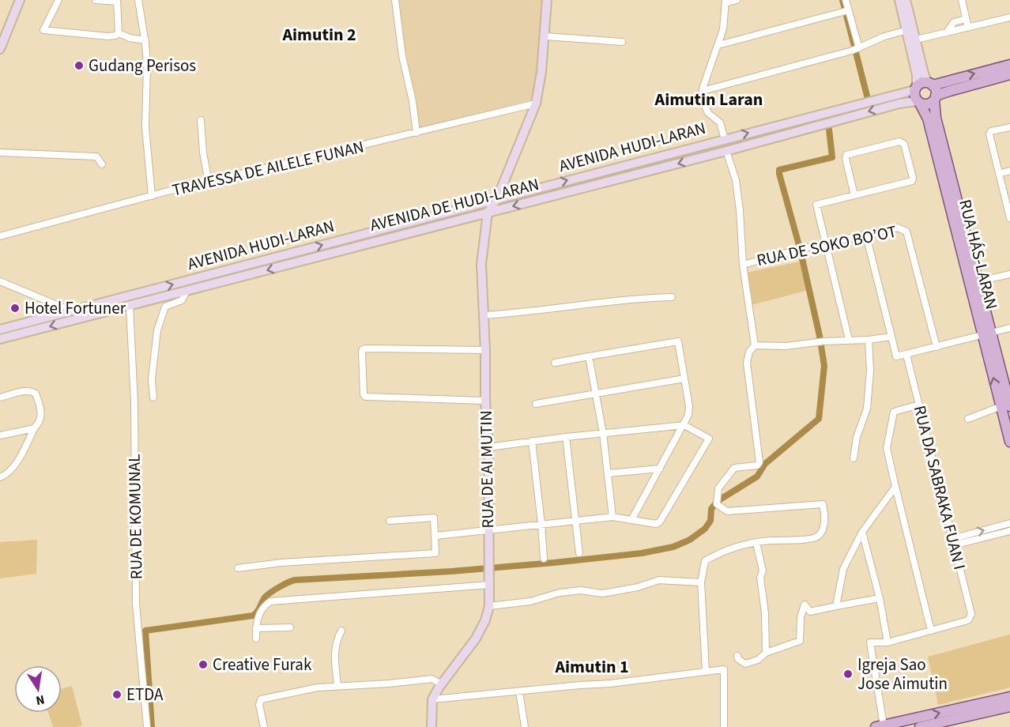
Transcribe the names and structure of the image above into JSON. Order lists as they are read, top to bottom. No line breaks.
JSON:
{"streets":{"main road":["AVENIDA HUDI-LARAN","AVENIDA DE HUDI-LARAN","RUA HÁS-LARAN","RUA DE AI MUTIN"],"street":["TRAVESSA DE AILELE FUNAN","RUA DE SOKO BO’OT","RUA DA SABRAKA FUAN I","RUA DE KOMUNAL"]},"crossings":[["AVENIDA HUDI-LARAN","AVENIDA DE HUDI-LARAN"],["AVENIDA HUDI-LARAN","RUA HÁS-LARAN"],["AVENIDA HUDI-LARAN","RUA DE AI MUTIN"],["TRAVESSA DE AILELE FUNAN","RUA DE AI MUTIN"],["AVENIDA DE HUDI-LARAN","RUA DE SOKO BO’OT"],["AVENIDA DE HUDI-LARAN","RUA HÁS-LARAN"],["AVENIDA DE HUDI-LARAN","RUA DE AI MUTIN"],["AVENIDA DE HUDI-LARAN","RUA DE KOMUNAL"]],"one_way":["AVENIDA HUDI-LARAN","AVENIDA DE HUDI-LARAN"],"districts":["Aimutin 2","Aimutin Laran","Aimutin 1"],"places":["Gudang Perisos","Hotel Fortuner","Creative Furak","Igreja Sao Jose Aimutin","ETDA"],"north":"bottom"}
